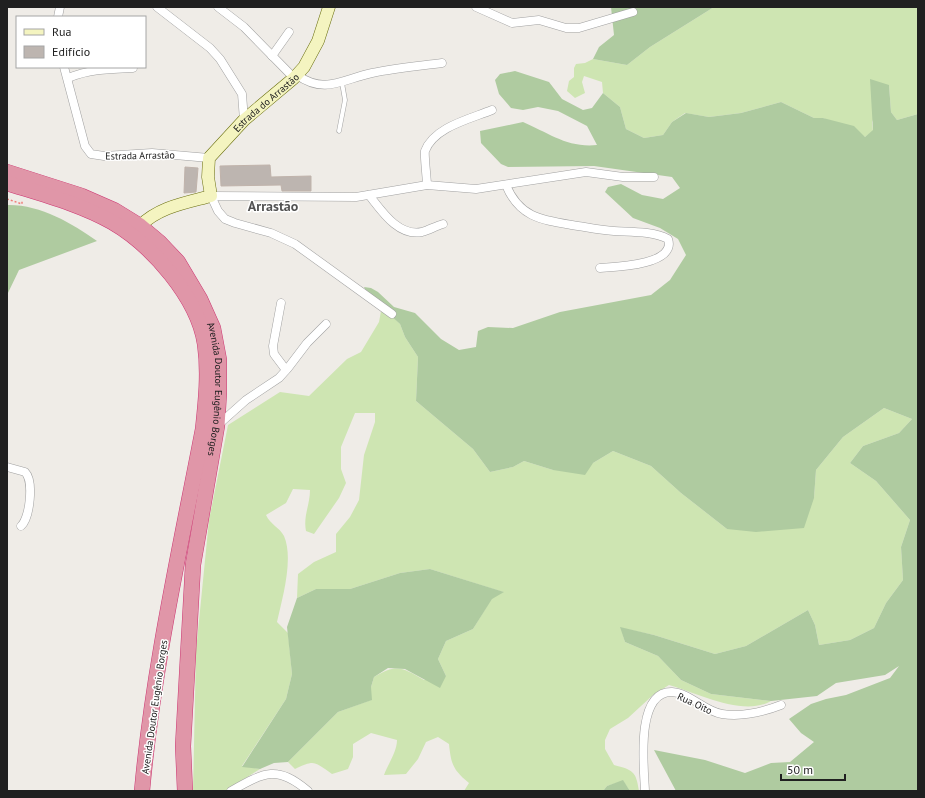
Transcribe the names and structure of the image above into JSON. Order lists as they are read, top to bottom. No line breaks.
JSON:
{"streets":{"highway":["Avenida Doutor Eugênio Borges"],"street":["Estrada do Arrastão","Estrada Arrastão","Rua Oito"]},"crossings":[["Estrada do Arrastão","Estrada Arrastão"]],"districts":["Arrastão"],"legend":["Rua","Edifício"],"scale_bar":"50 m"}
